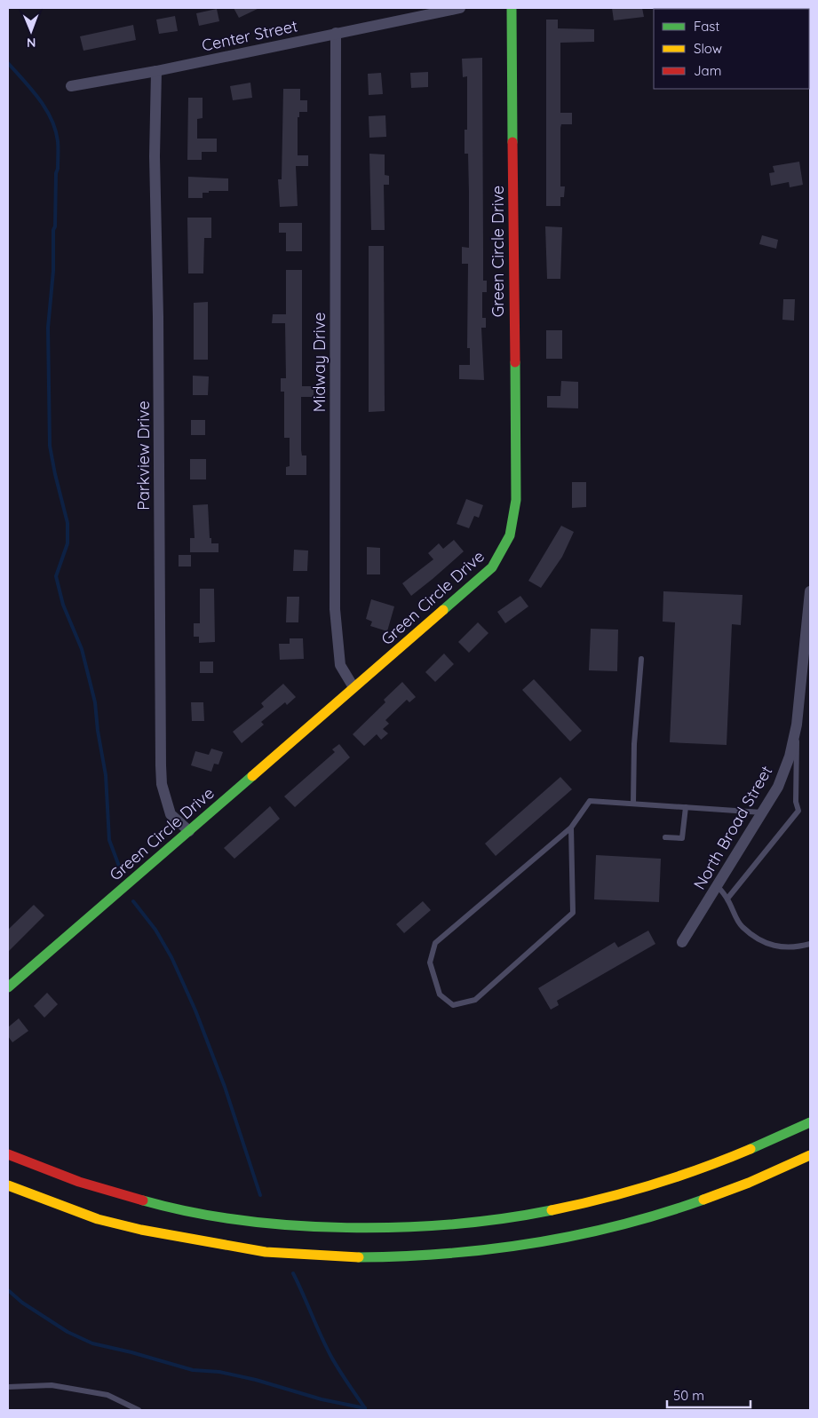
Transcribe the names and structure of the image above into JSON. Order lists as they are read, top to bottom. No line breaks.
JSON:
{"streets":{"main road":["Green Circle Drive"],"street":["Center Street","Midway Drive","Parkview Drive","North Broad Street"]},"crossings":[["Center Street","Midway Drive"],["Center Street","Parkview Drive"],["Green Circle Drive","Midway Drive"],["Green Circle Drive","Parkview Drive"]],"legend":["Fast","Slow","Jam"],"scale_bar":"50 m","north":"bottom"}
